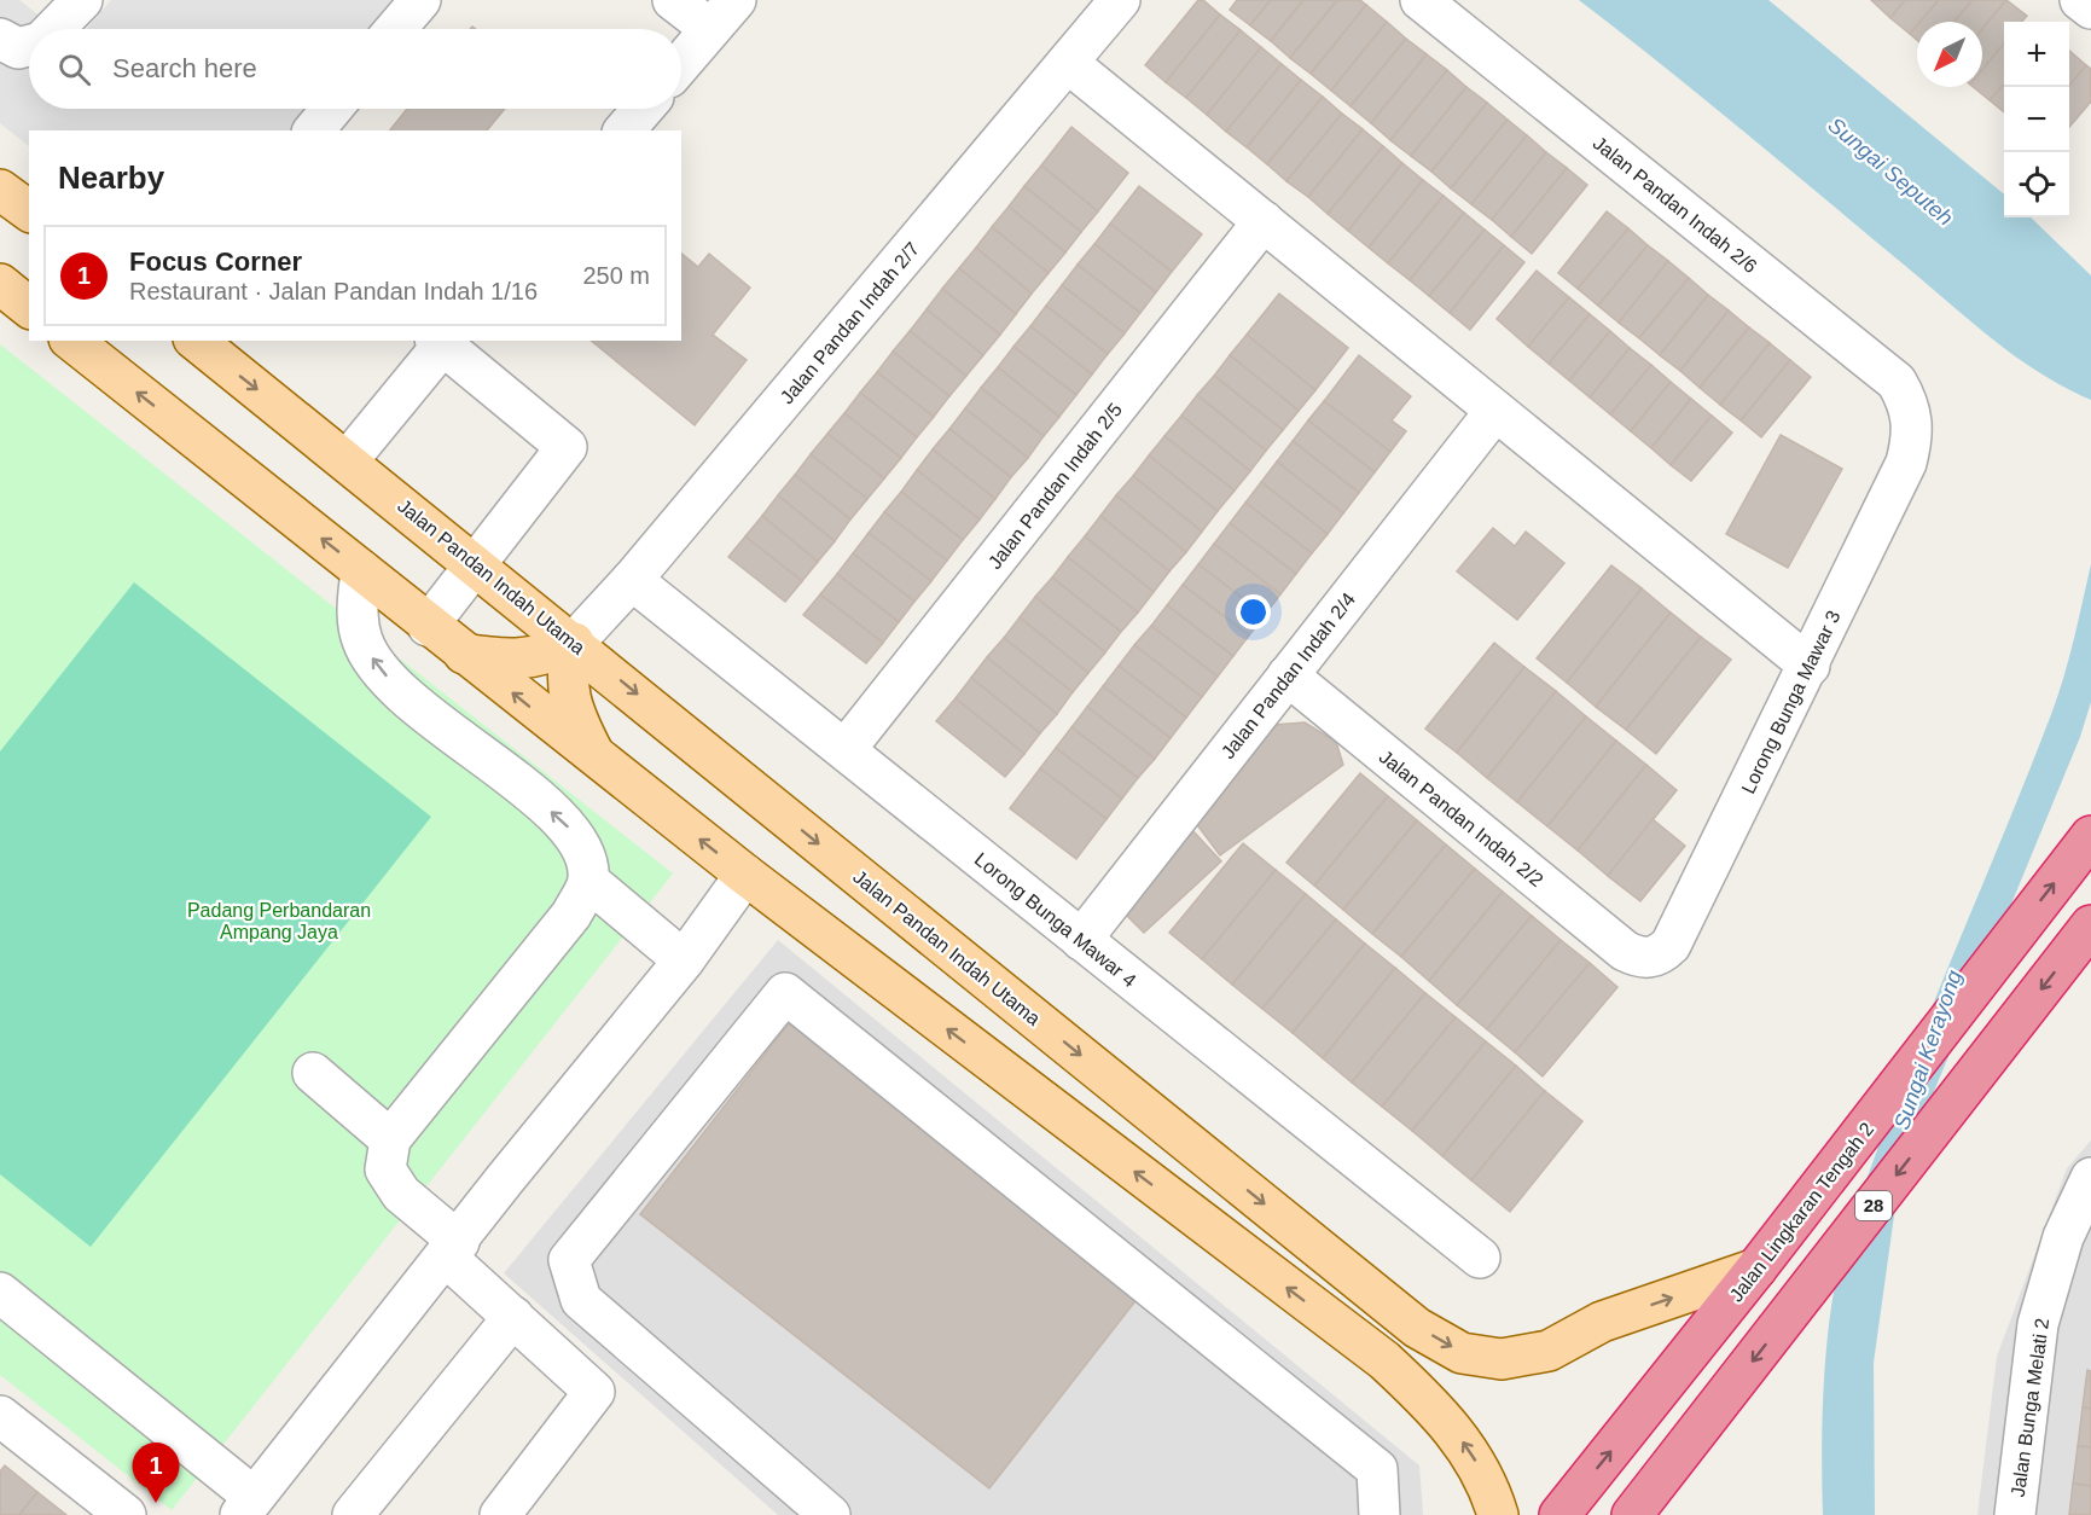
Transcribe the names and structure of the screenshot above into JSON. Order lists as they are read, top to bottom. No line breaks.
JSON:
{"streets":{"highway":["28","Jalan Lingkaran Tengah 2"],"main road":["Jalan Pandan Indah Utama"],"street":["Jalan Pandan Indah 2/6","Jalan Pandan Indah 2/7","Jalan Pandan Indah 2/5","Jalan Pandan Indah 2/4","Lorong Bunga Mawar 3","Jalan Pandan Indah 2/2","Lorong Bunga Mawar 4","Jalan Bunga Melati 2"]},"crossings":[["Jalan Pandan Indah 2/6","Lorong Bunga Mawar 3"],["Jalan Pandan Indah 2/7","Jalan Pandan Indah Utama"],["Jalan Pandan Indah 2/7","Lorong Bunga Mawar 4"],["Jalan Pandan Indah 2/5","Lorong Bunga Mawar 4"],["Jalan Pandan Indah Utama","Jalan Lingkaran Tengah 2"],["Jalan Pandan Indah 2/4","Jalan Pandan Indah 2/2"],["Jalan Pandan Indah 2/4","Lorong Bunga Mawar 4"],["Lorong Bunga Mawar 3","Jalan Pandan Indah 2/2"]],"water":["Sungai Seputeh","Sungai Kerayong"],"parks":["Padang Perbandaran Ampang Jaya"],"north":"bottom left","page":{"map_buttons":["+","−"],"search":"Search here","heading":"Nearby","list":[{"mark":"1","name":"Focus Corner","note":"Restaurant · Jalan Pandan Indah 1/16","value":"250 m"}],"pins":"1"}}
